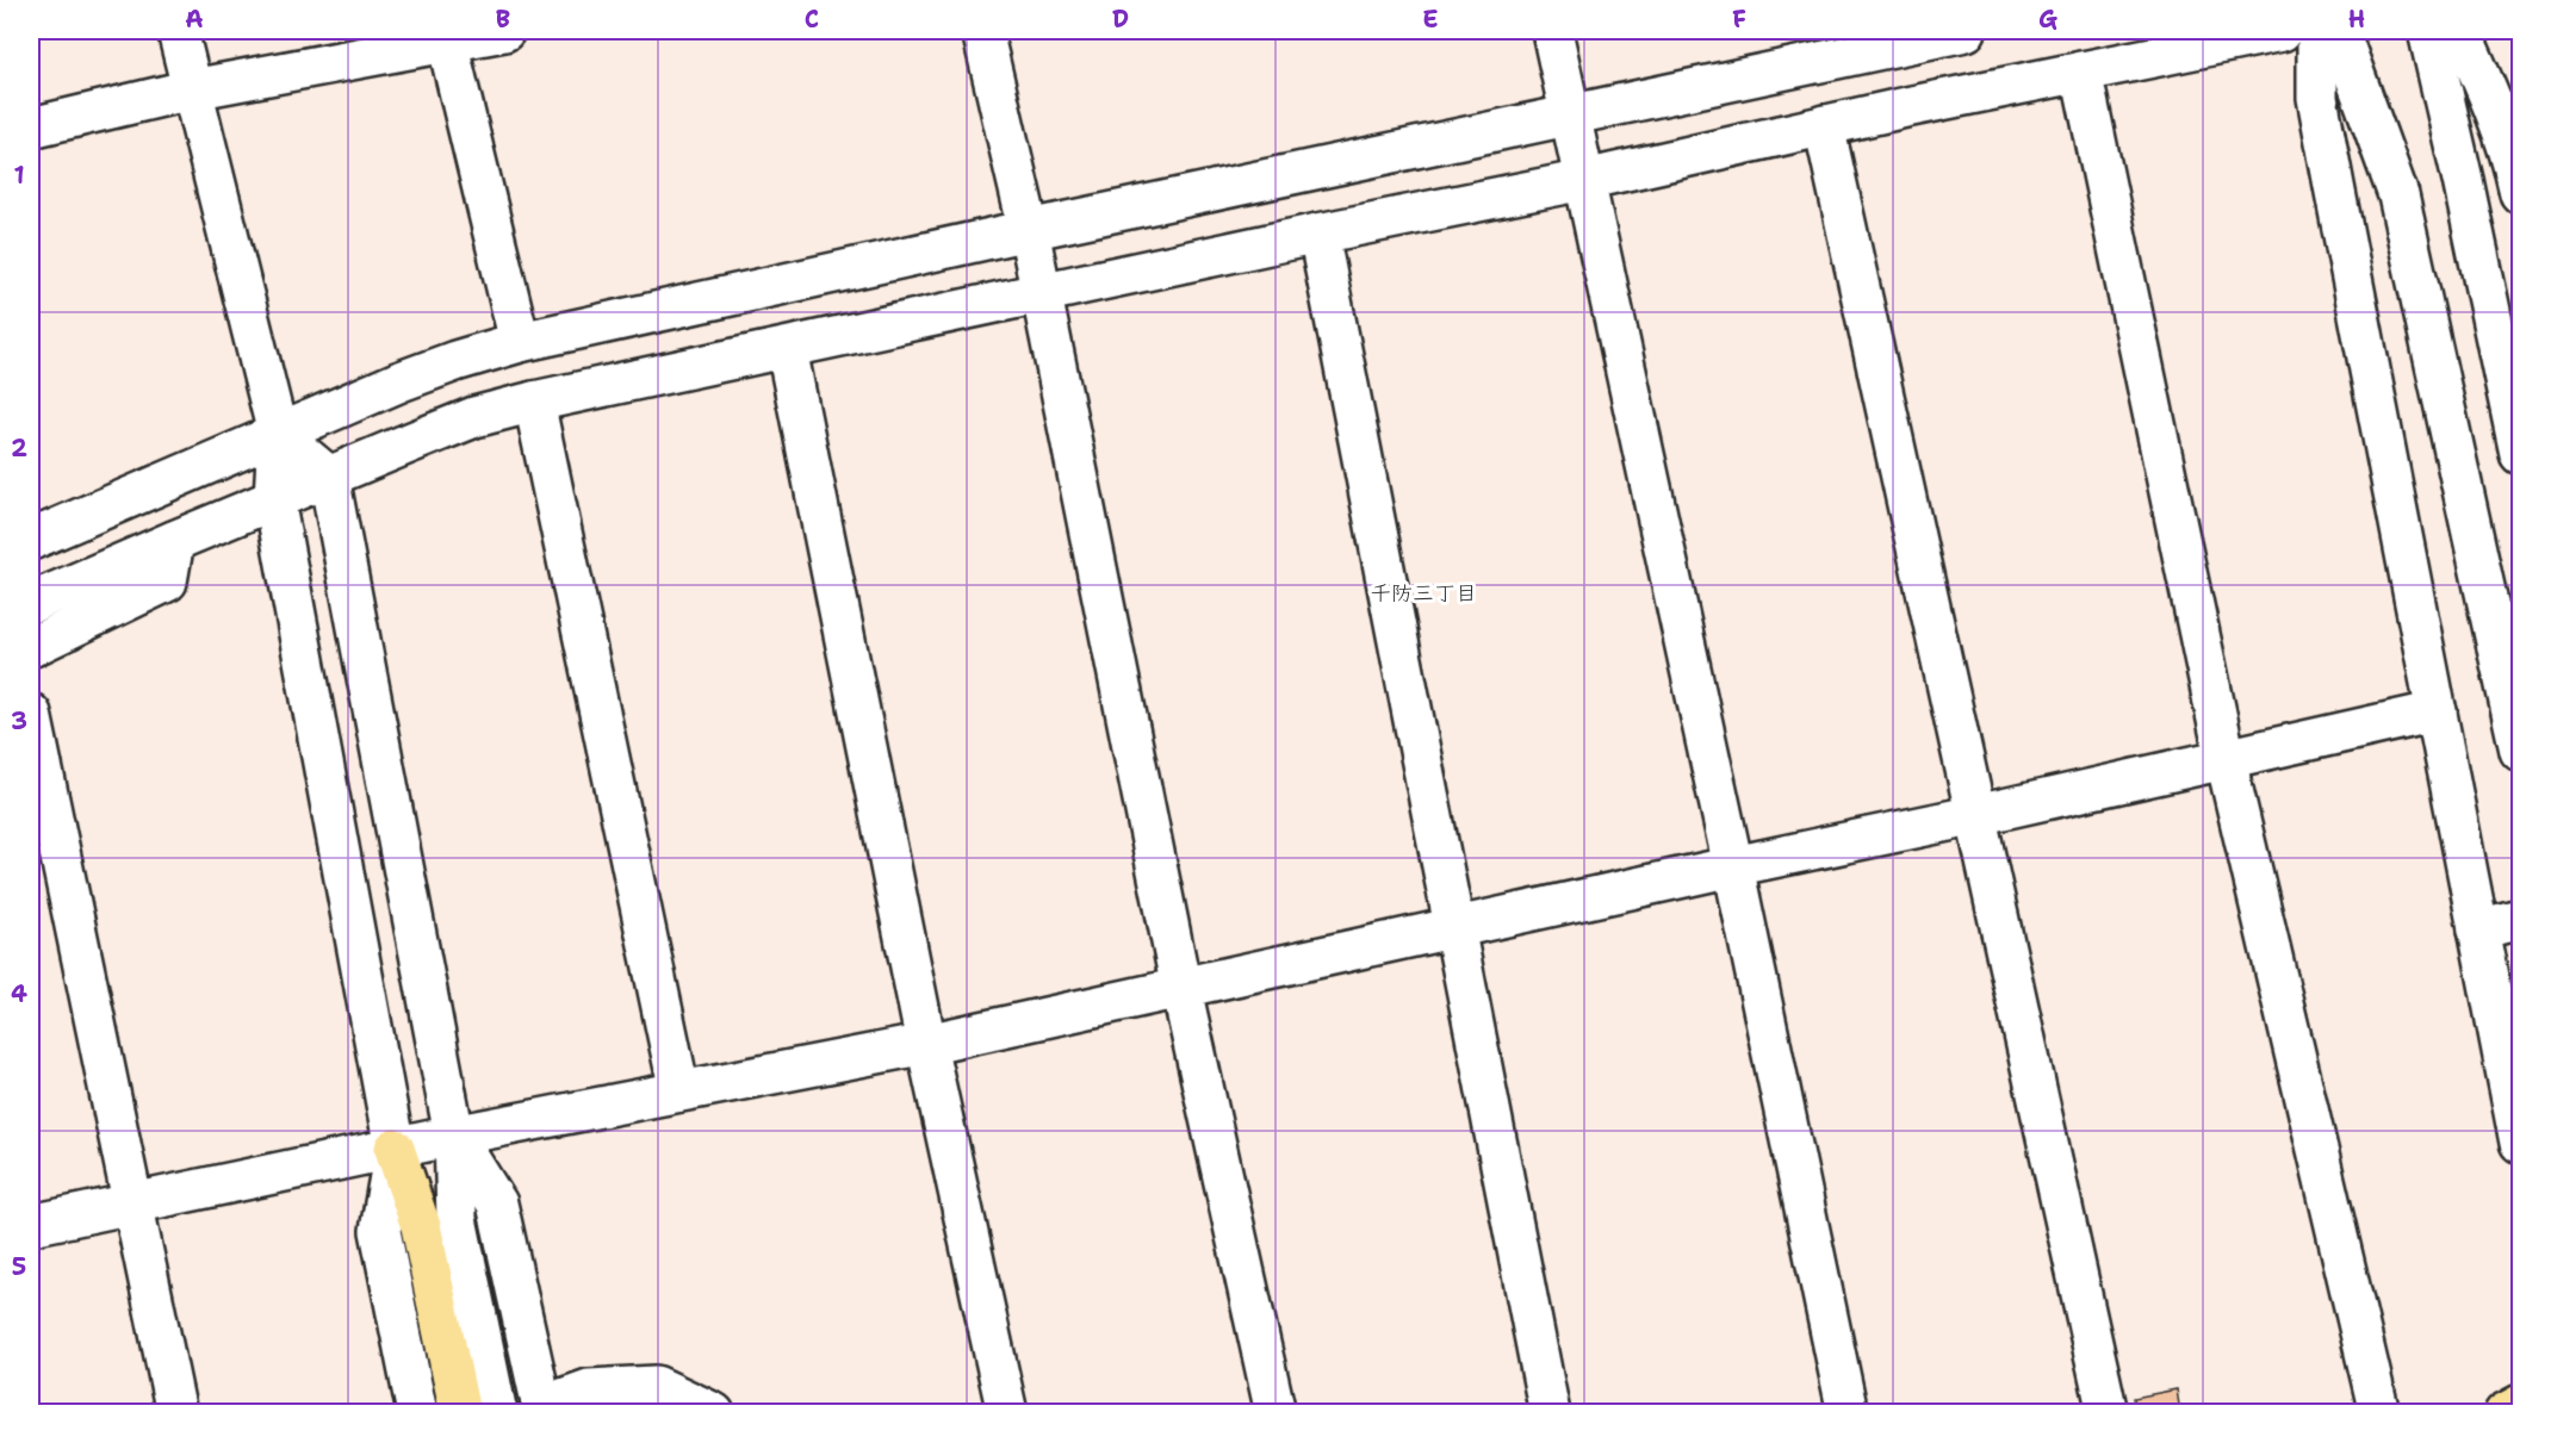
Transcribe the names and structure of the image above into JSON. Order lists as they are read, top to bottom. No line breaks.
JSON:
{"districts":["千防三丁目"],"grid":{"columns":["A","B","C","D","E","F","G","H"],"rows":["1","2","3","4","5"]}}
